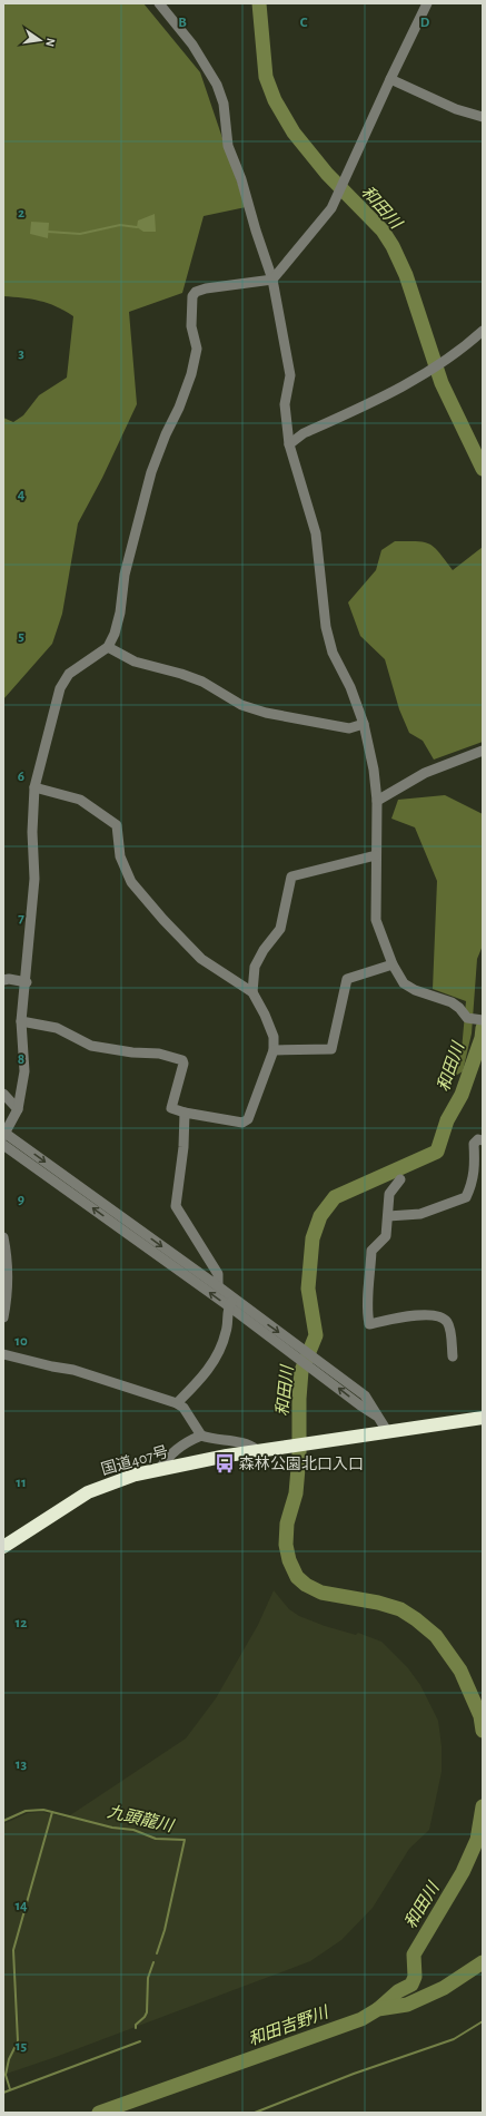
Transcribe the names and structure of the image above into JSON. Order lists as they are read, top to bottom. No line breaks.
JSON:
{"streets":{"highway":["国道407号"]},"water":["和田川","九頭龍川","和田吉野川"],"places":{"bus stop":["森林公園北口入口"]},"north":"right","grid":{"columns":["B","C","D"],"rows":["2","3","4","5","6","7","8","9","10","11","12","13","14","15"]}}
